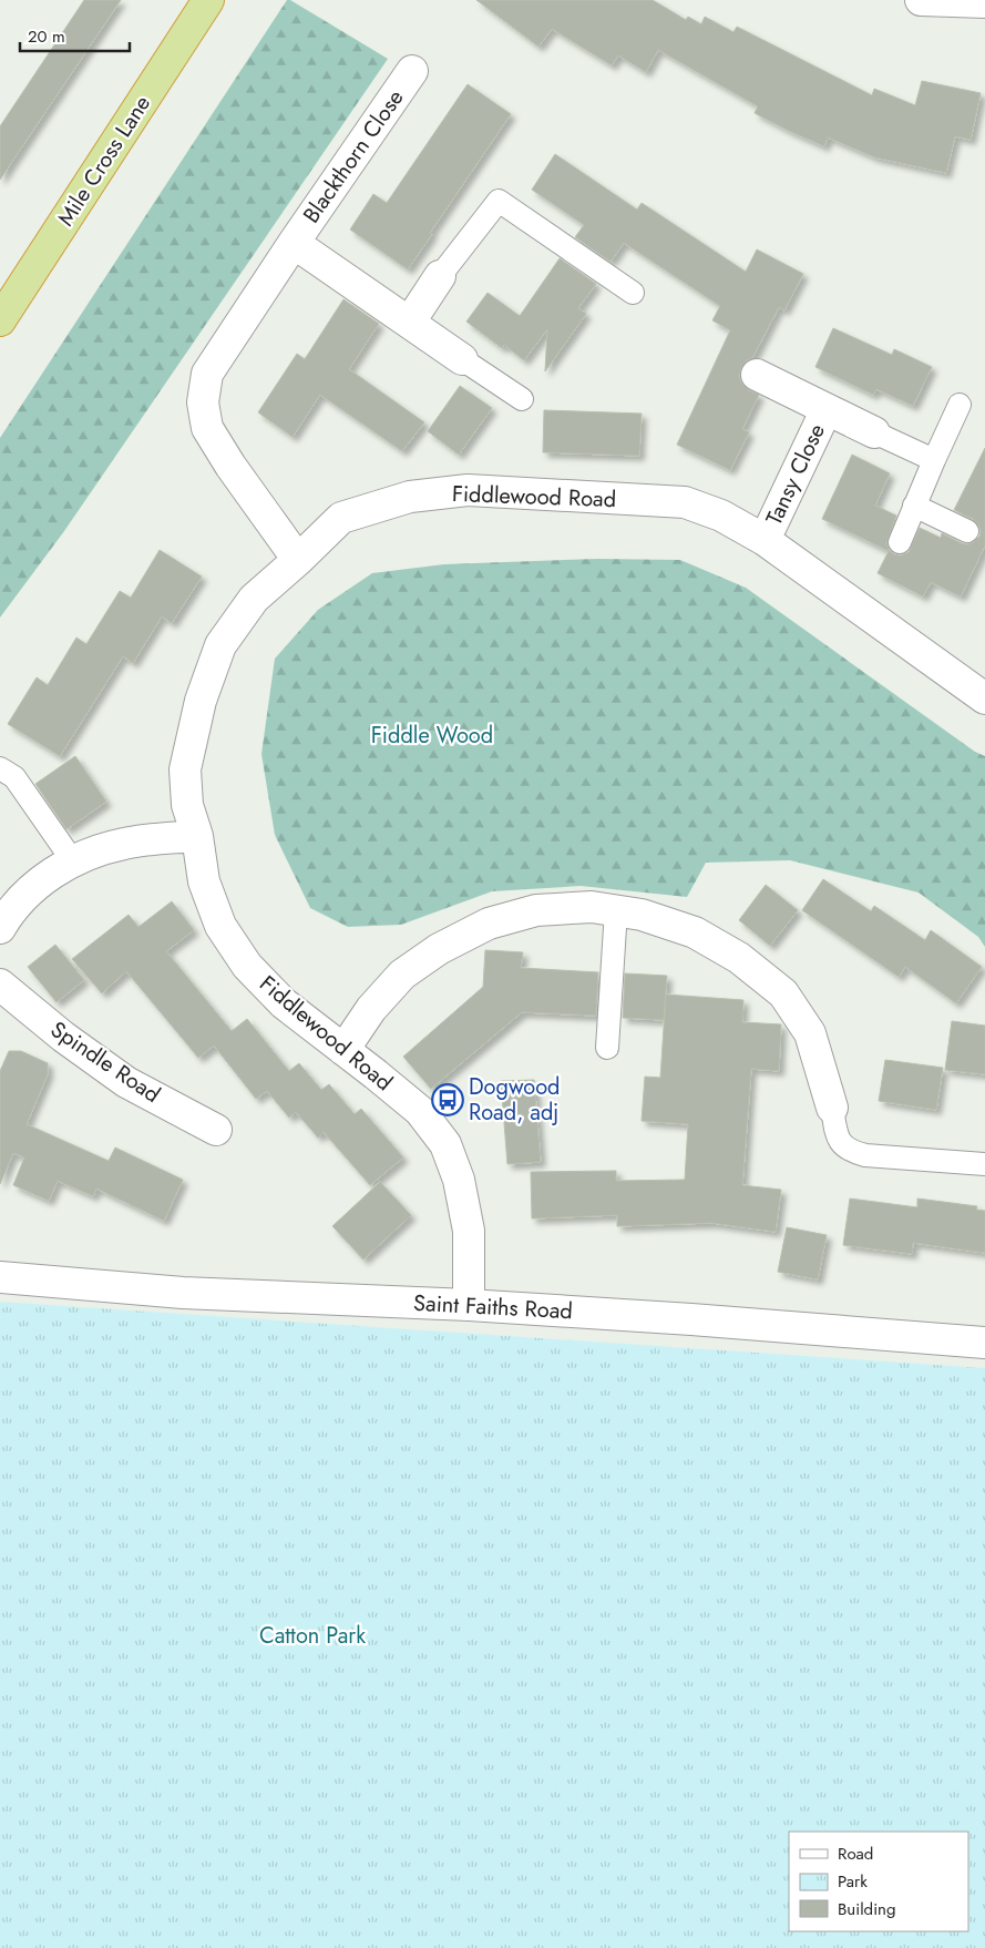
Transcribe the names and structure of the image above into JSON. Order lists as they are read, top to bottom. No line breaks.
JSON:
{"streets":{"highway":["Mile Cross Lane"],"street":["Blackthorn Close","Tansy Close","Fiddlewood Road","Spindle Road","Saint Faiths Road"]},"crossings":[["Blackthorn Close","Fiddlewood Road"],["Tansy Close","Fiddlewood Road"],["Fiddlewood Road","Saint Faiths Road"]],"parks":["Fiddle Wood","Catton Park"],"places":{"bus stop":["Dogwood Road, adj"]},"legend":["Road","Park","Building"],"scale_bar":"20 m"}
